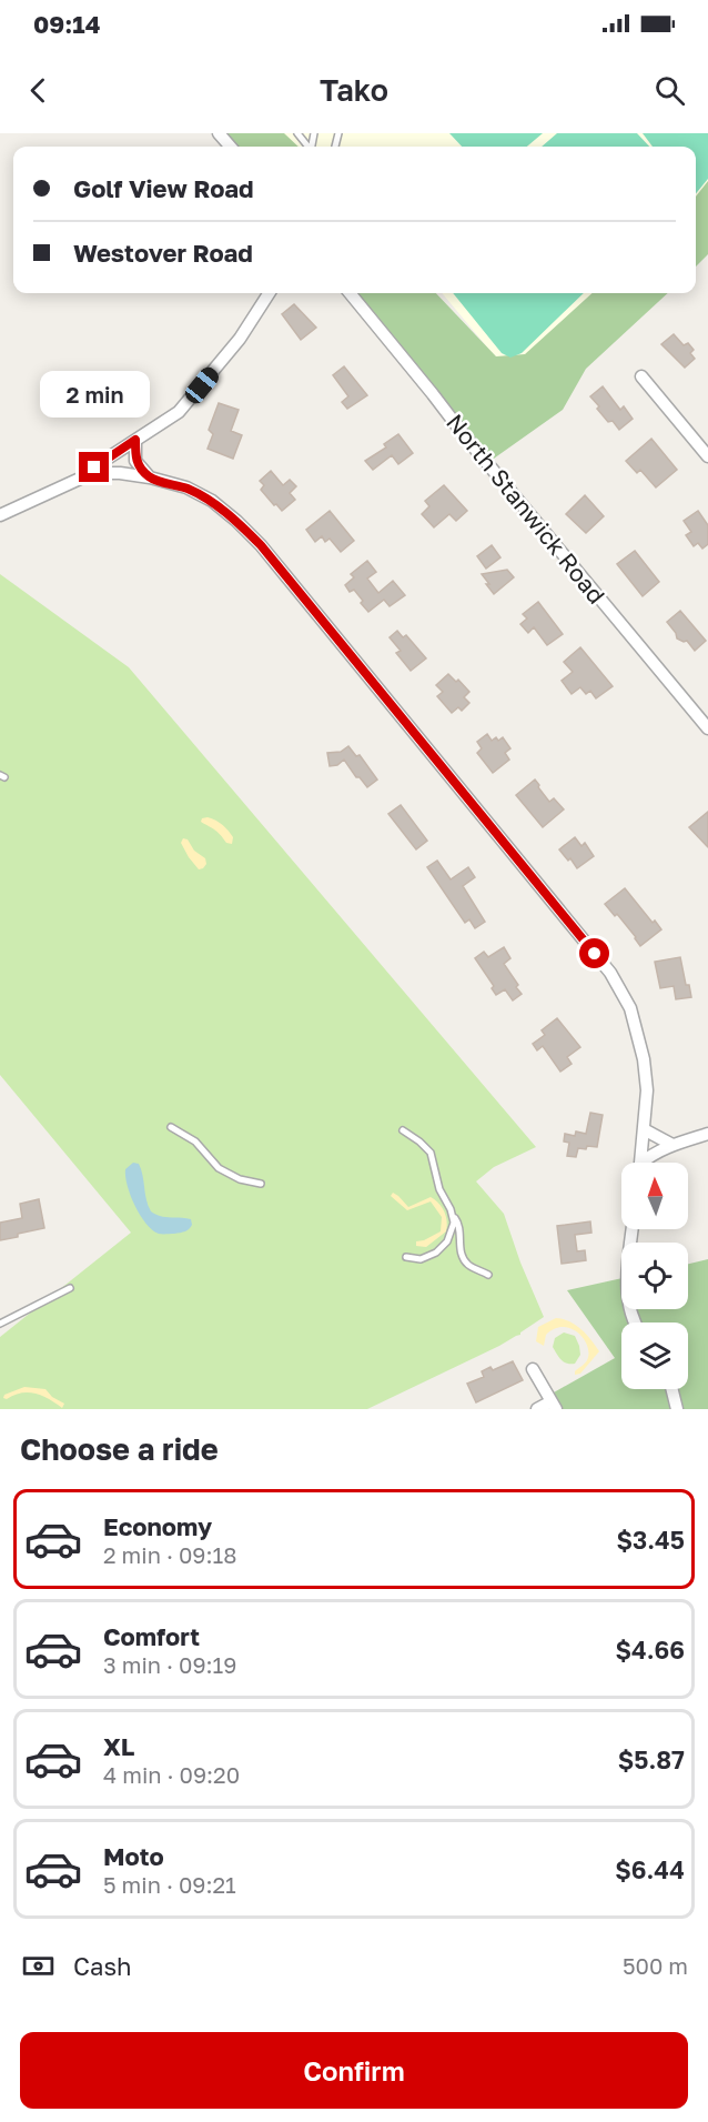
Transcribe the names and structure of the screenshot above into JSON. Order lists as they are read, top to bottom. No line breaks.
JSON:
{"streets":{"street":["North Stanwick Road"]},"north":"top","page":{"status":"09:14","header":"Tako","banner":["Golf View Road","Westover Road"],"bubble":"2 min","heading":"Choose a ride","list":[{"name":"Economy","note":"2 min · 09:18","value":"$3.45"},{"name":"Comfort","note":"3 min · 09:19","value":"$4.66"},{"name":"XL","note":"4 min · 09:20","value":"$5.87"},{"name":"Moto","note":"5 min · 09:21","value":"$6.44"}],"pay":["Cash","500 m"],"buttons":"Confirm"}}
